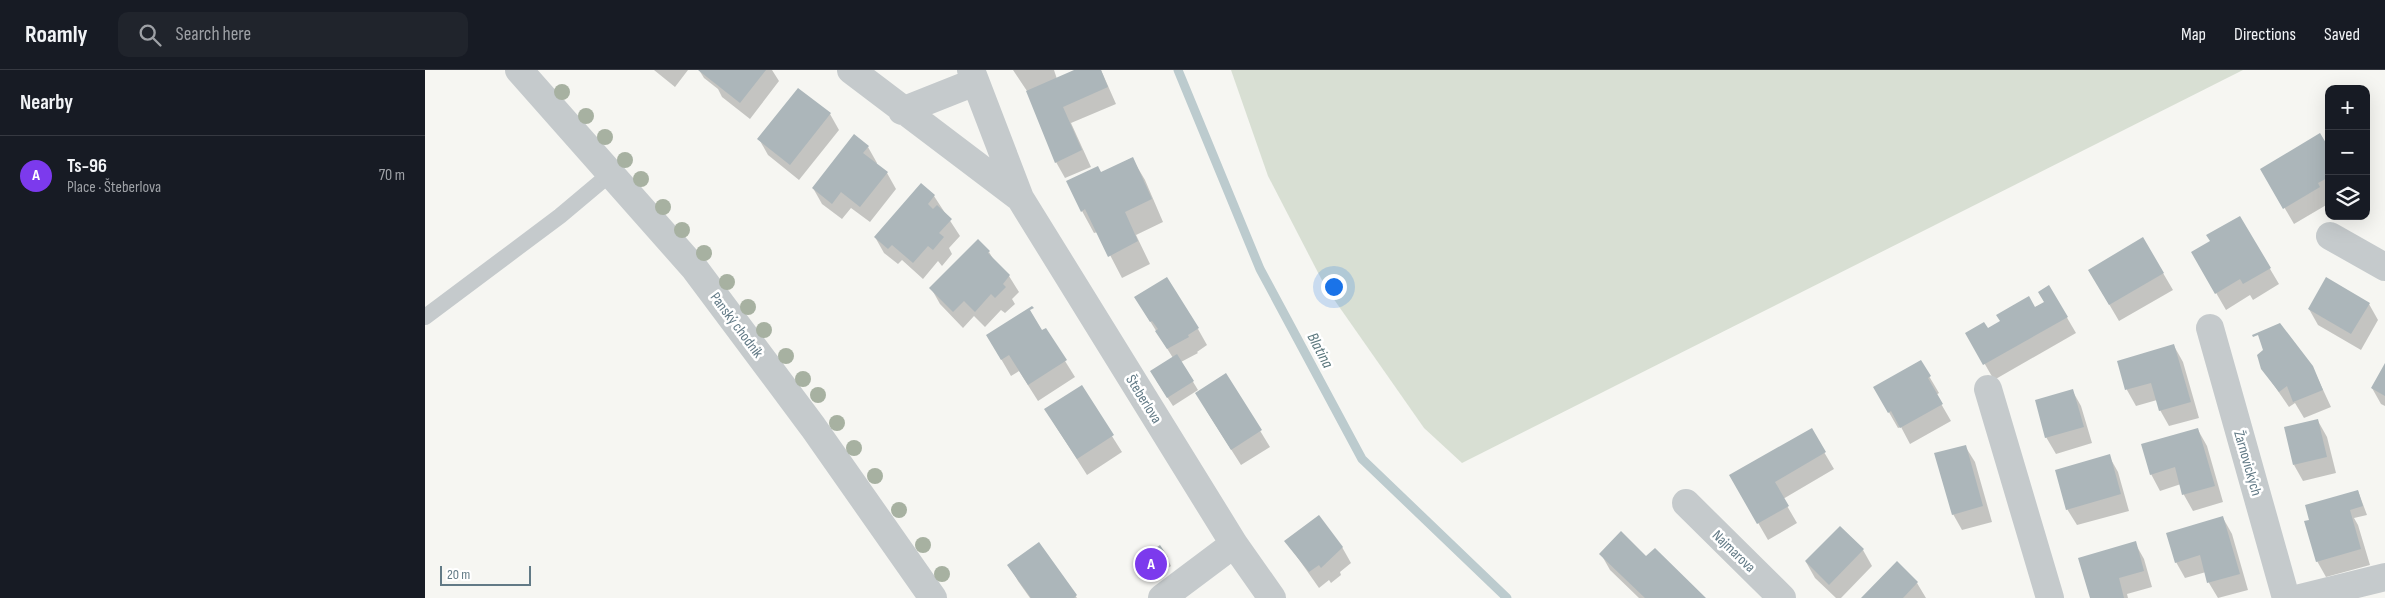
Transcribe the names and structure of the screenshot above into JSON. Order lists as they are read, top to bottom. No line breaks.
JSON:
{"streets":{"street":["Panský chodník","Šteberlova","Žarnovických","Najmarova"]},"water":["Blatina"],"scale_bar":"20 m","page":{"header":"Roamly","search":"Search here","nav":["Map","Directions","Saved"],"heading":"Nearby","map_buttons":["+","−"],"list":[{"mark":"A","name":"Ts-96","note":"Place · Šteberlova","value":"70 m"}],"pins":"A","scale":"20 m"}}
